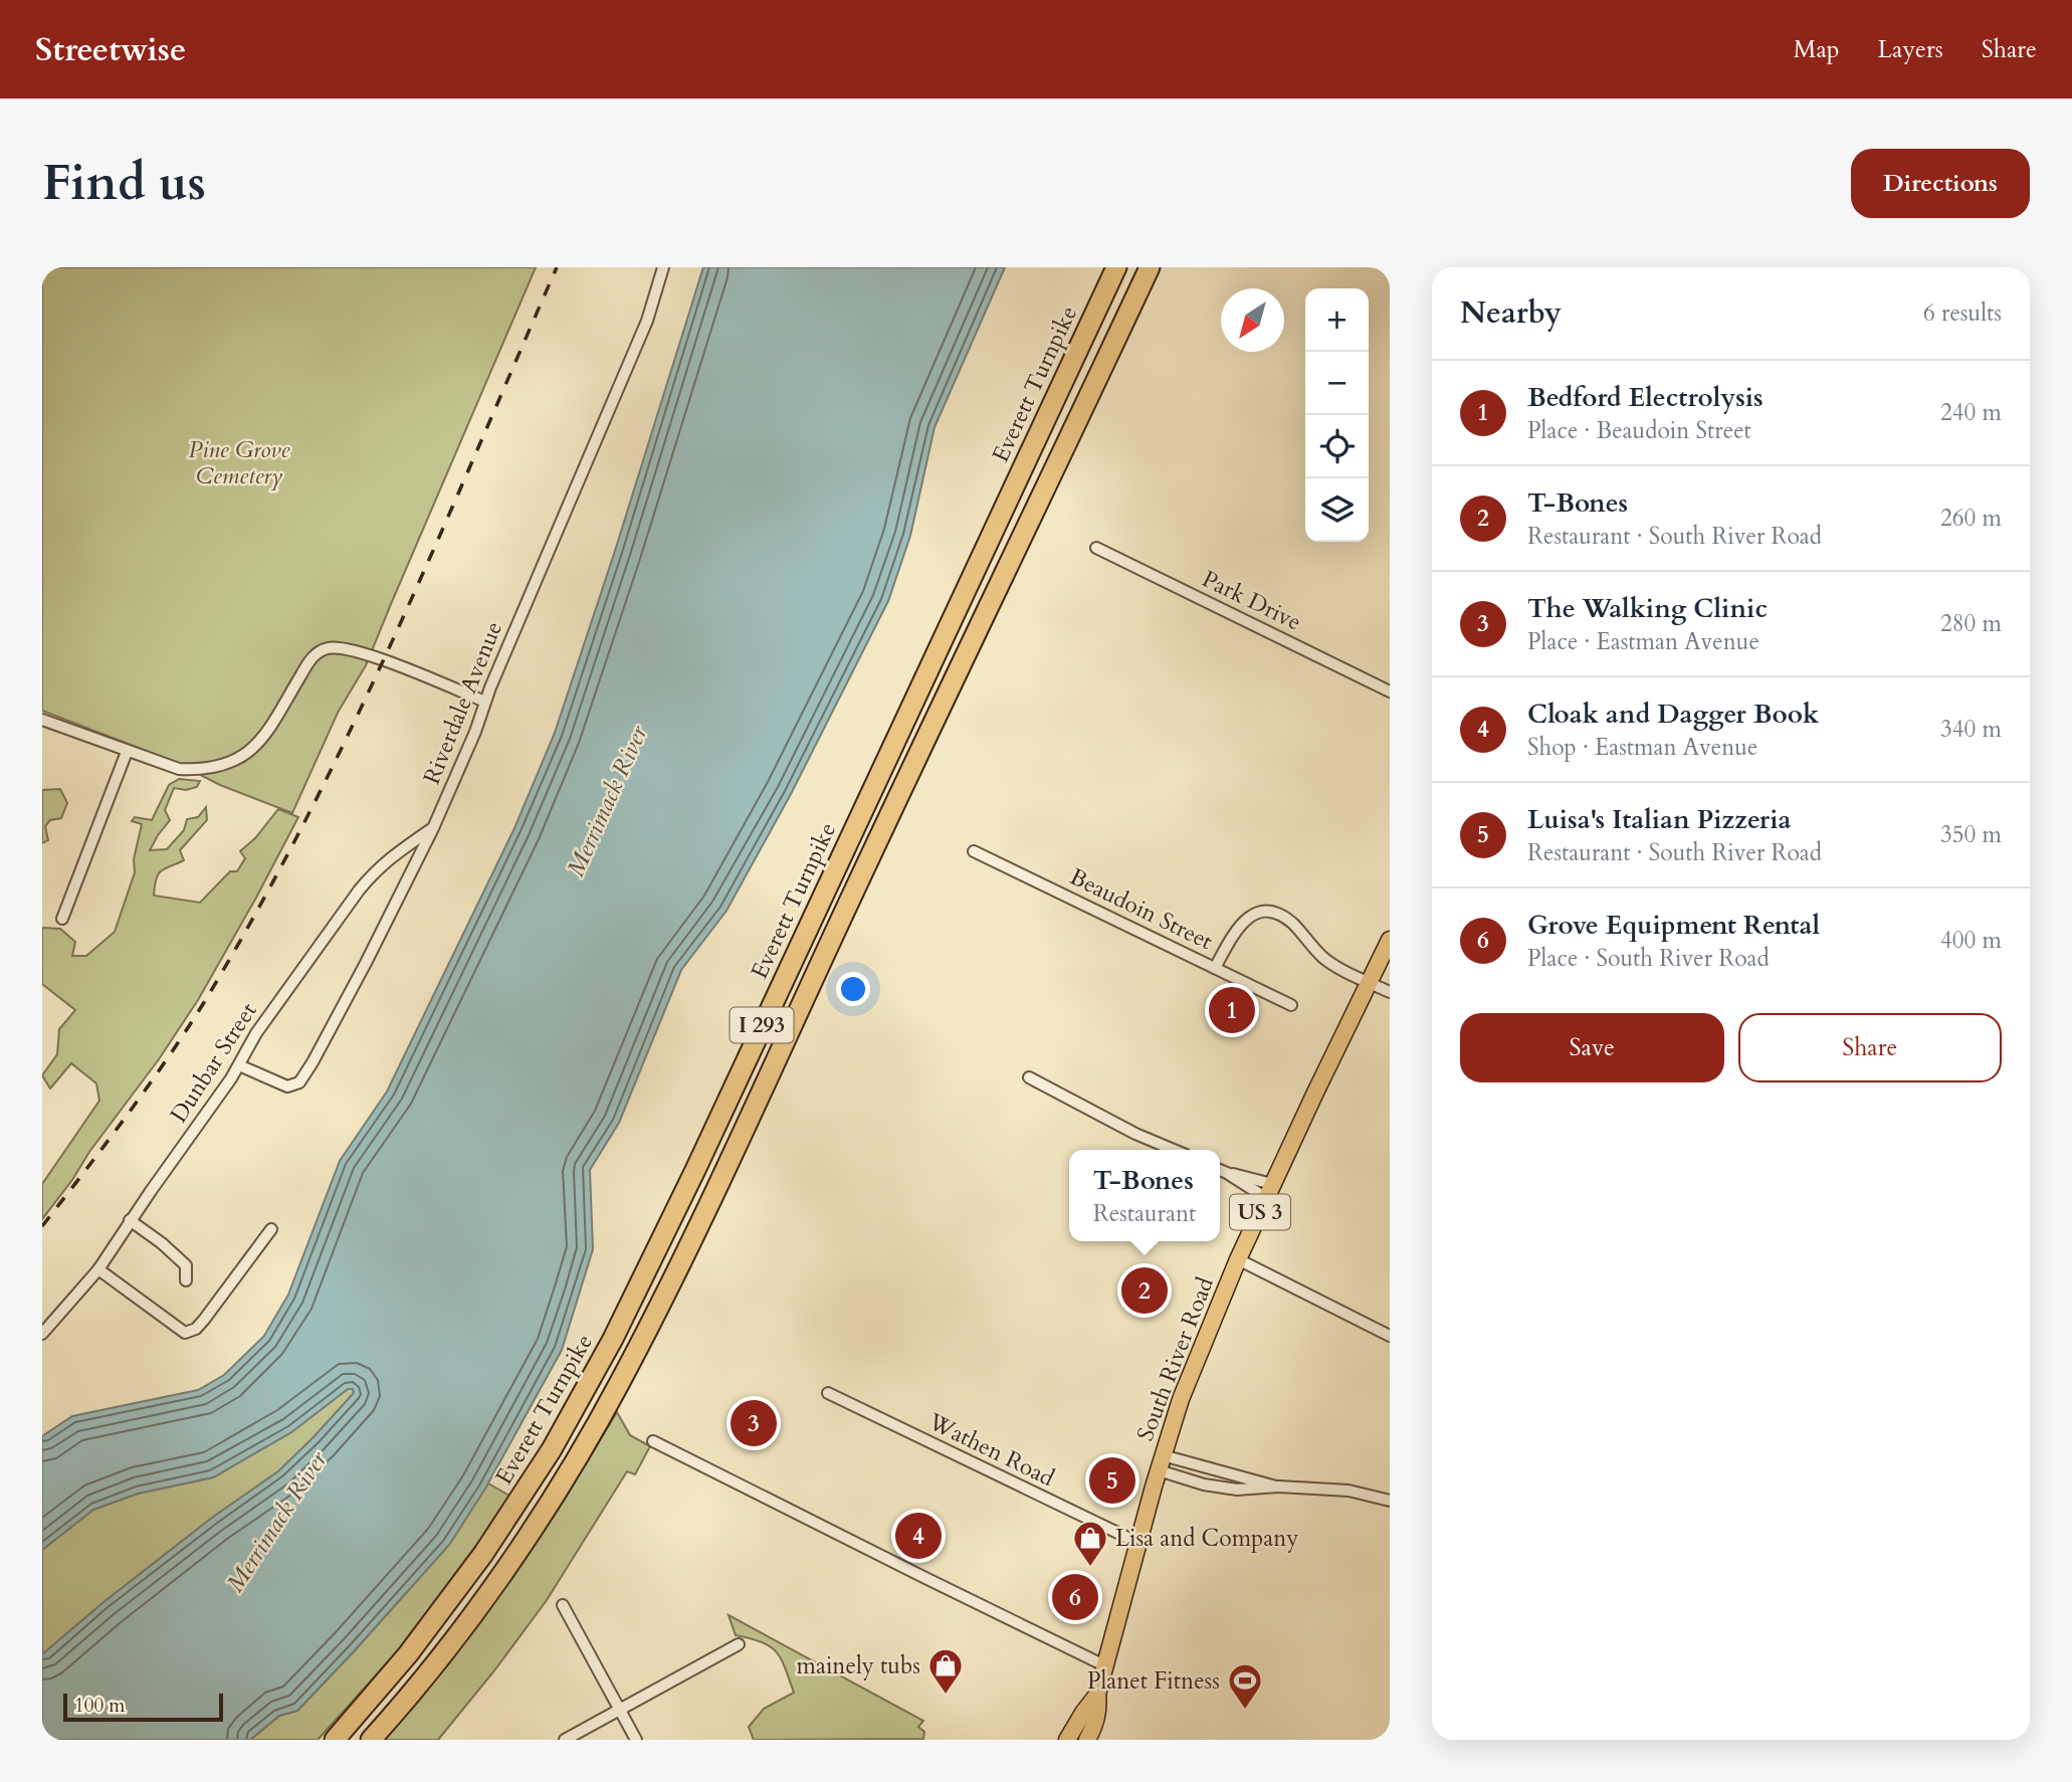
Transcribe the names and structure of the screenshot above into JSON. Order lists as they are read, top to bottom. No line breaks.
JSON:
{"streets":{"highway":["Everett Turnpike","I 293"],"main road":["US 3","South River Road"],"street":["Park Drive","Riverdale Avenue","Beaudoin Street","Dunbar Street","Wathen Road"]},"crossings":[["Riverdale Avenue","Dunbar Street"],["South River Road","Wathen Road"]],"water":["Merrimack River"],"parks":["Pine Grove Cemetery"],"places":{"shop":["Lisa and Company","mainely tubs"],"sports":["Planet Fitness"]},"scale_bar":"100 m","north":"bottom left","page":{"header":"Streetwise","nav":["Map","Layers","Share"],"buttons":["Directions",["Save","Share"]],"title":"Find us","heading":["Nearby","6 results"],"map_buttons":["+","−"],"list":[{"mark":"1","name":"Bedford Electrolysis","note":"Place · Beaudoin Street","value":"240 m"},{"mark":"2","name":"T-Bones","note":"Restaurant · South River Road","value":"260 m"},{"mark":"3","name":"The Walking Clinic","note":"Place · Eastman Avenue","value":"280 m"},{"mark":"4","name":"Cloak and Dagger Book","note":"Shop · Eastman Avenue","value":"340 m"},{"mark":"5","name":"Luisa's Italian Pizzeria","note":"Restaurant · South River Road","value":"350 m"},{"mark":"6","name":"Grove Equipment Rental","note":"Place · South River Road","value":"400 m"}],"pins":["1","2","3","5","4","6"],"popup":["T-Bones","Restaurant"],"scale":"100 m"}}
